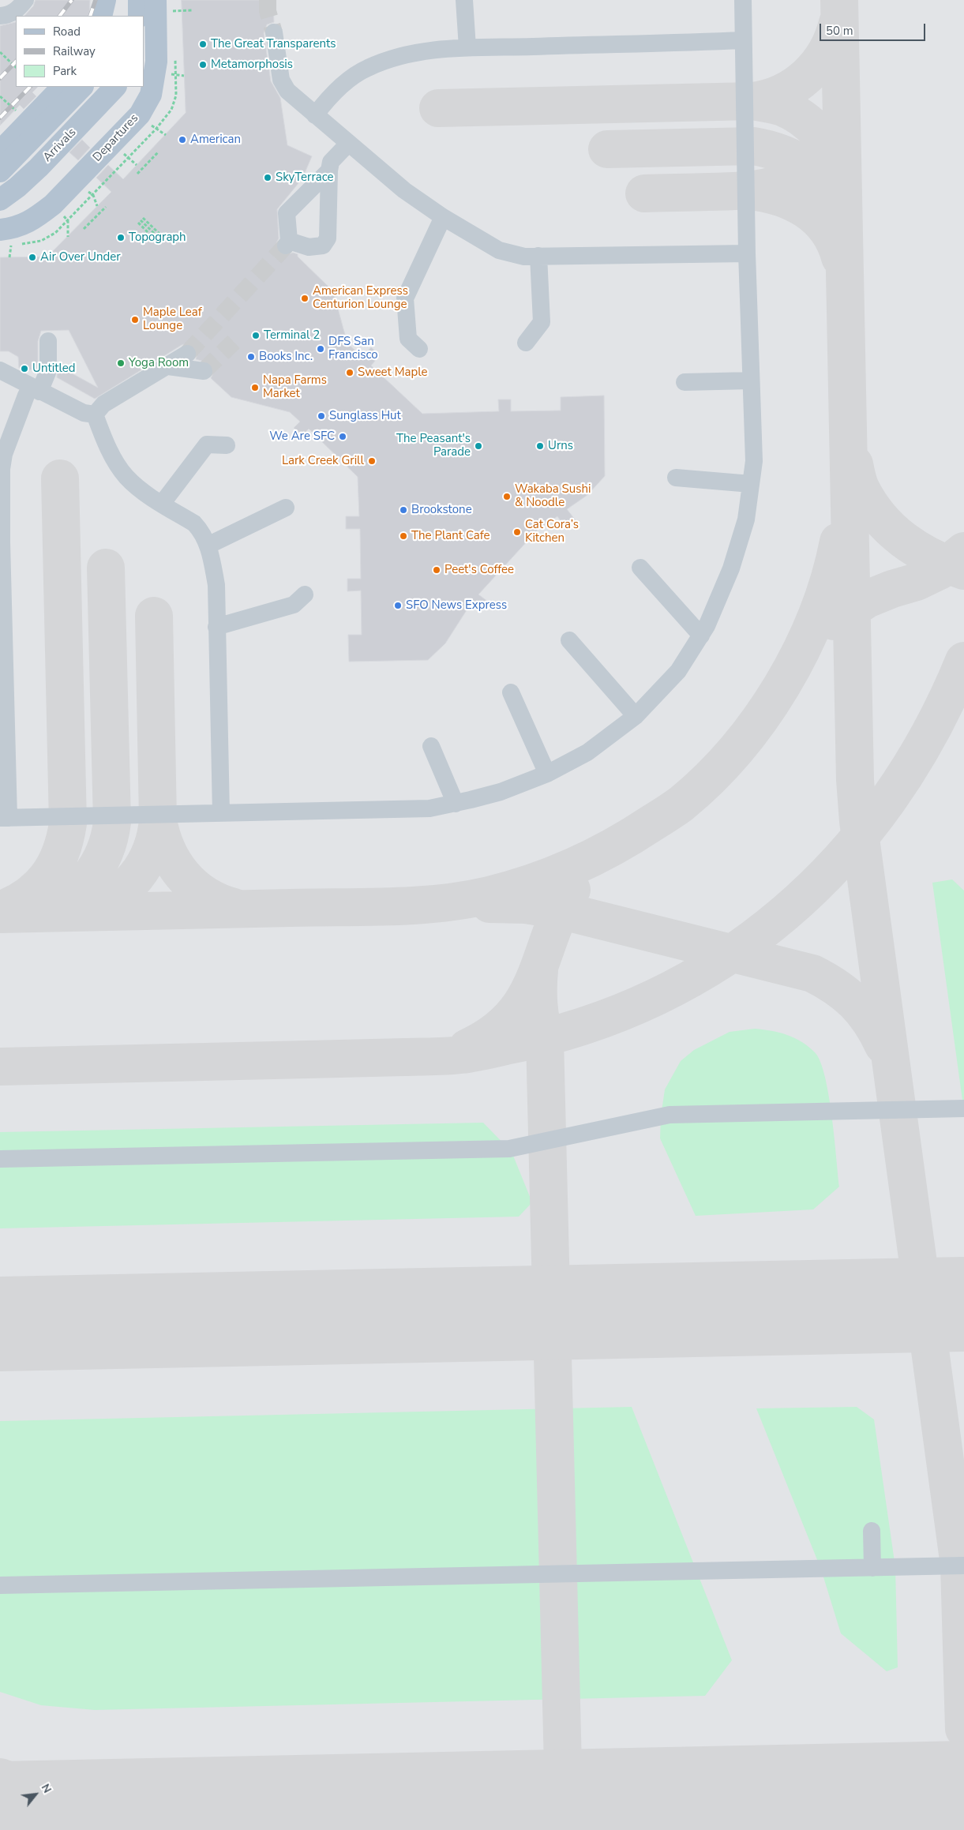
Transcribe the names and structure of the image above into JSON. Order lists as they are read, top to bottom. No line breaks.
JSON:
{"streets":{"main road":["Departures","Arrivals"]},"places":["The Great Transparents","Metamorphosis","American","SkyTerrace","Topograph","Air Over Under","American Express Centurion Lounge","Maple Leaf Lounge","Terminal 2","DFS San Francisco","Books Inc.","Yoga Room","Untitled","Sweet Maple","Napa Farms Market","Sunglass Hut","We Are SFC","The Peasant's Parade","Urns","Lark Creek Grill","Wakaba Sushi & Noodle","Brookstone","Cat Cora’s Kitchen","The Plant Cafe","Peet's Coffee","SFO News Express"],"legend":["Road","Railway","Park"],"scale_bar":"50 m","north":"top right"}
